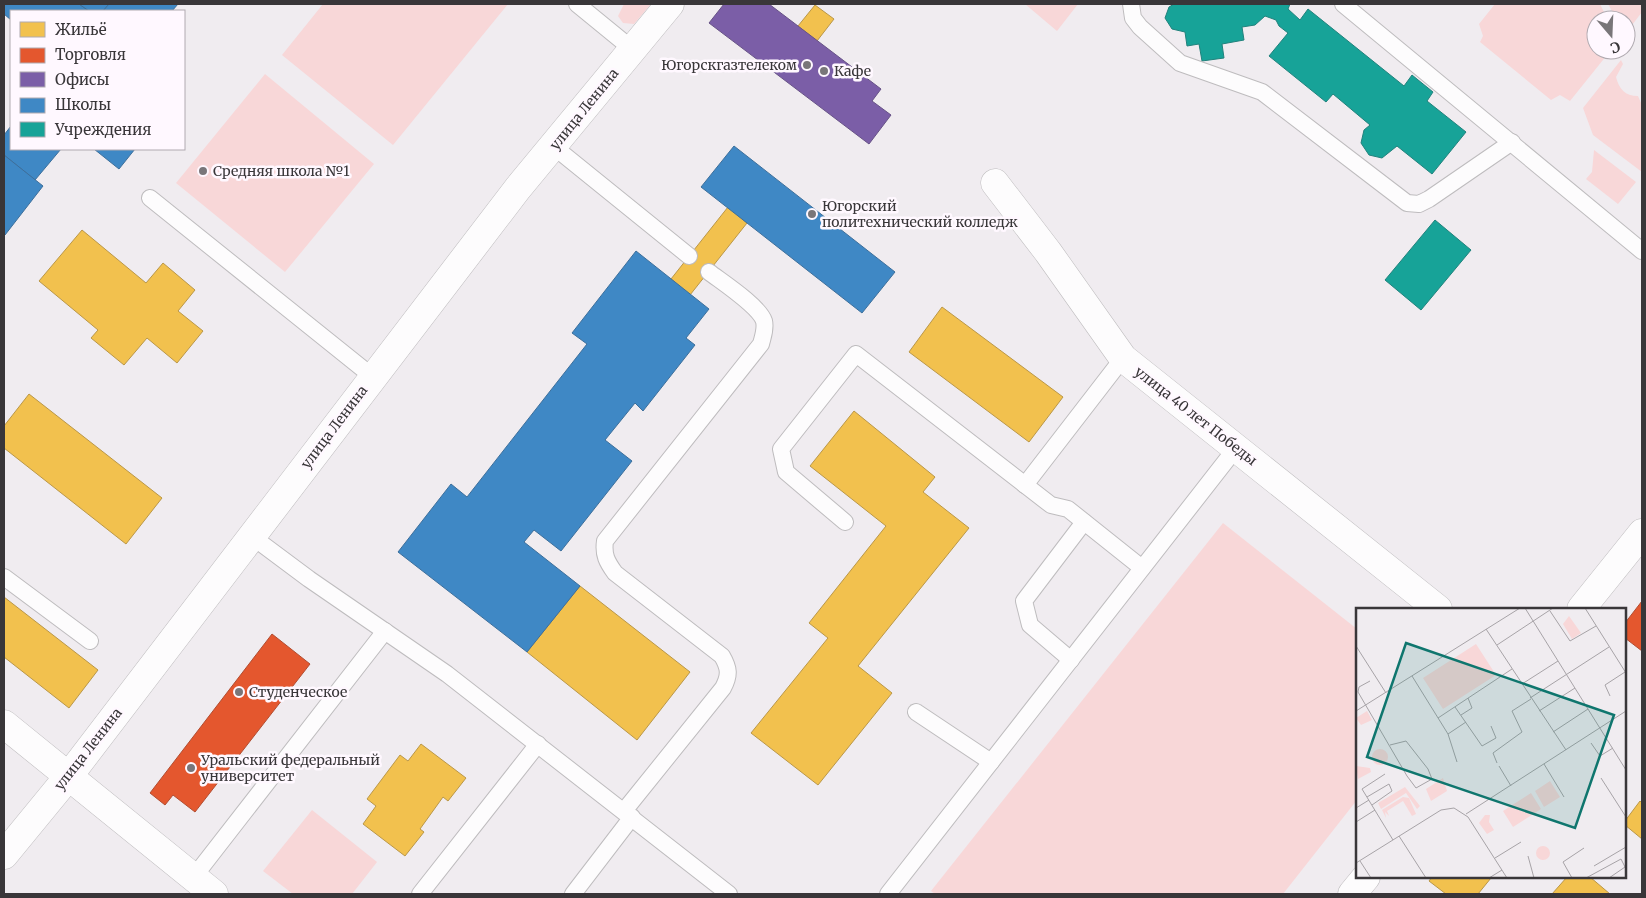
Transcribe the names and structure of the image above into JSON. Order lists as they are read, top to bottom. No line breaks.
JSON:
{"streets":{"street":["улица Ленина","улица 40 лет Победы"]},"places":["Югорскгазтелеком","Кафе","Средняя школа №1","Югорский политехнический колледж","Студенческое","Уральский федеральный университет"],"legend":["Жильё","Торговля","Офисы","Школы","Учреждения"],"north":"bottom"}
